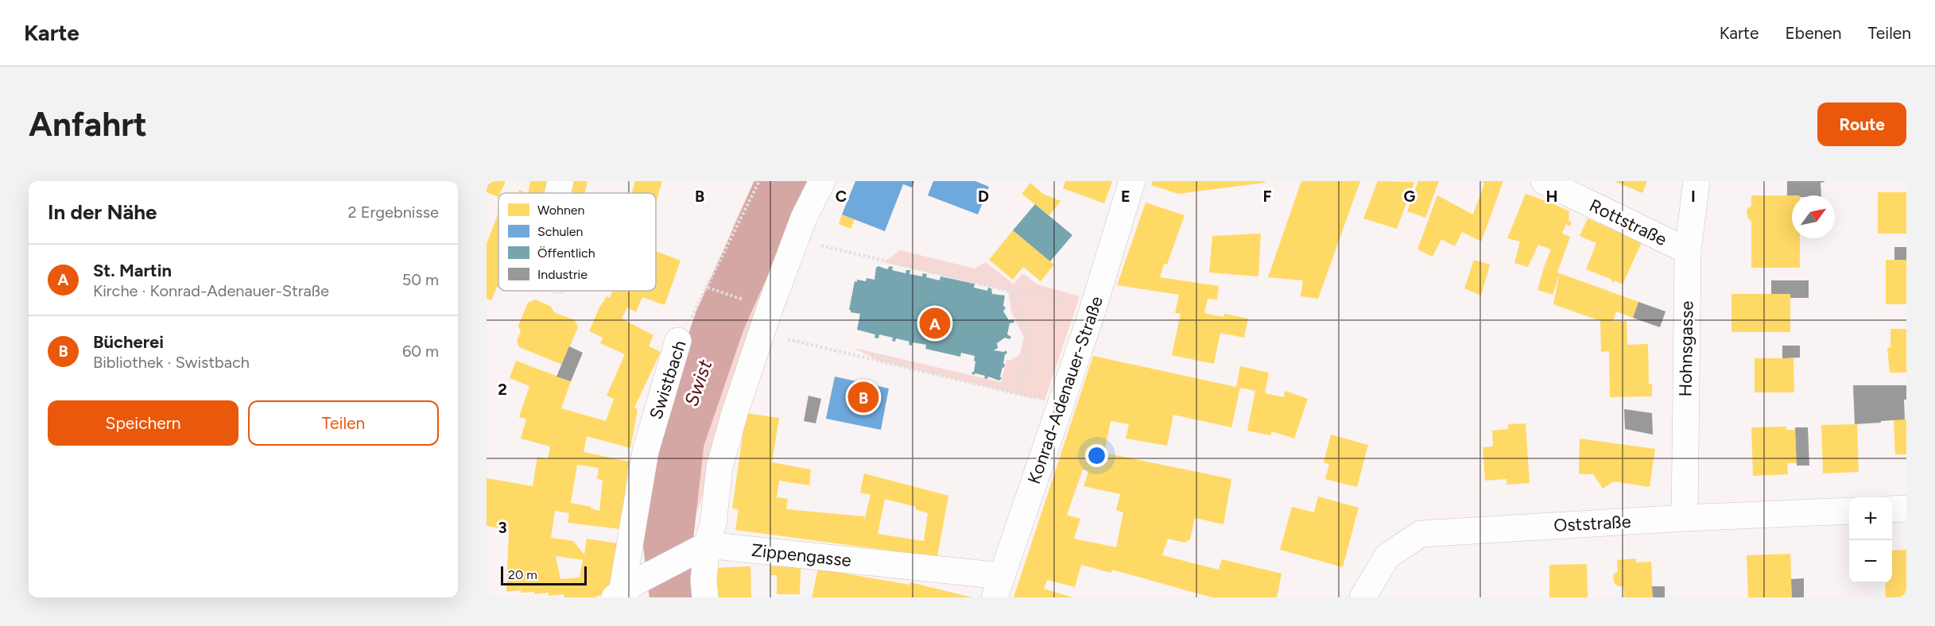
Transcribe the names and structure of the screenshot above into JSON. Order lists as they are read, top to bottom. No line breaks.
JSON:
{"streets":{"street":["Rottstraße","Hohnsgasse","Swistbach","Konrad-Adenauer-Straße","Oststraße","Zippengasse"]},"crossings":[["Rottstraße","Hohnsgasse"],["Hohnsgasse","Oststraße"],["Konrad-Adenauer-Straße","Zippengasse"]],"water":["Swist"],"legend":["Wohnen","Schulen","Öffentlich","Industrie"],"scale_bar":"20 m","north":"top right","page":{"header":"Karte","nav":["Karte","Ebenen","Teilen"],"buttons":["Route",["Speichern","Teilen"]],"title":"Anfahrt","heading":["In der Nähe","2 Ergebnisse"],"list":[{"mark":"A","name":"St. Martin","note":"Kirche · Konrad-Adenauer-Straße","value":"50 m"},{"mark":"B","name":"Bücherei","note":"Bibliothek · Swistbach","value":"60 m"}],"pins":["A","B"],"map_buttons":["+","−"],"scale":"20 m"},"grid":{"columns":["B","C","D","E","F","G","H","I"],"rows":["2","3"]}}
